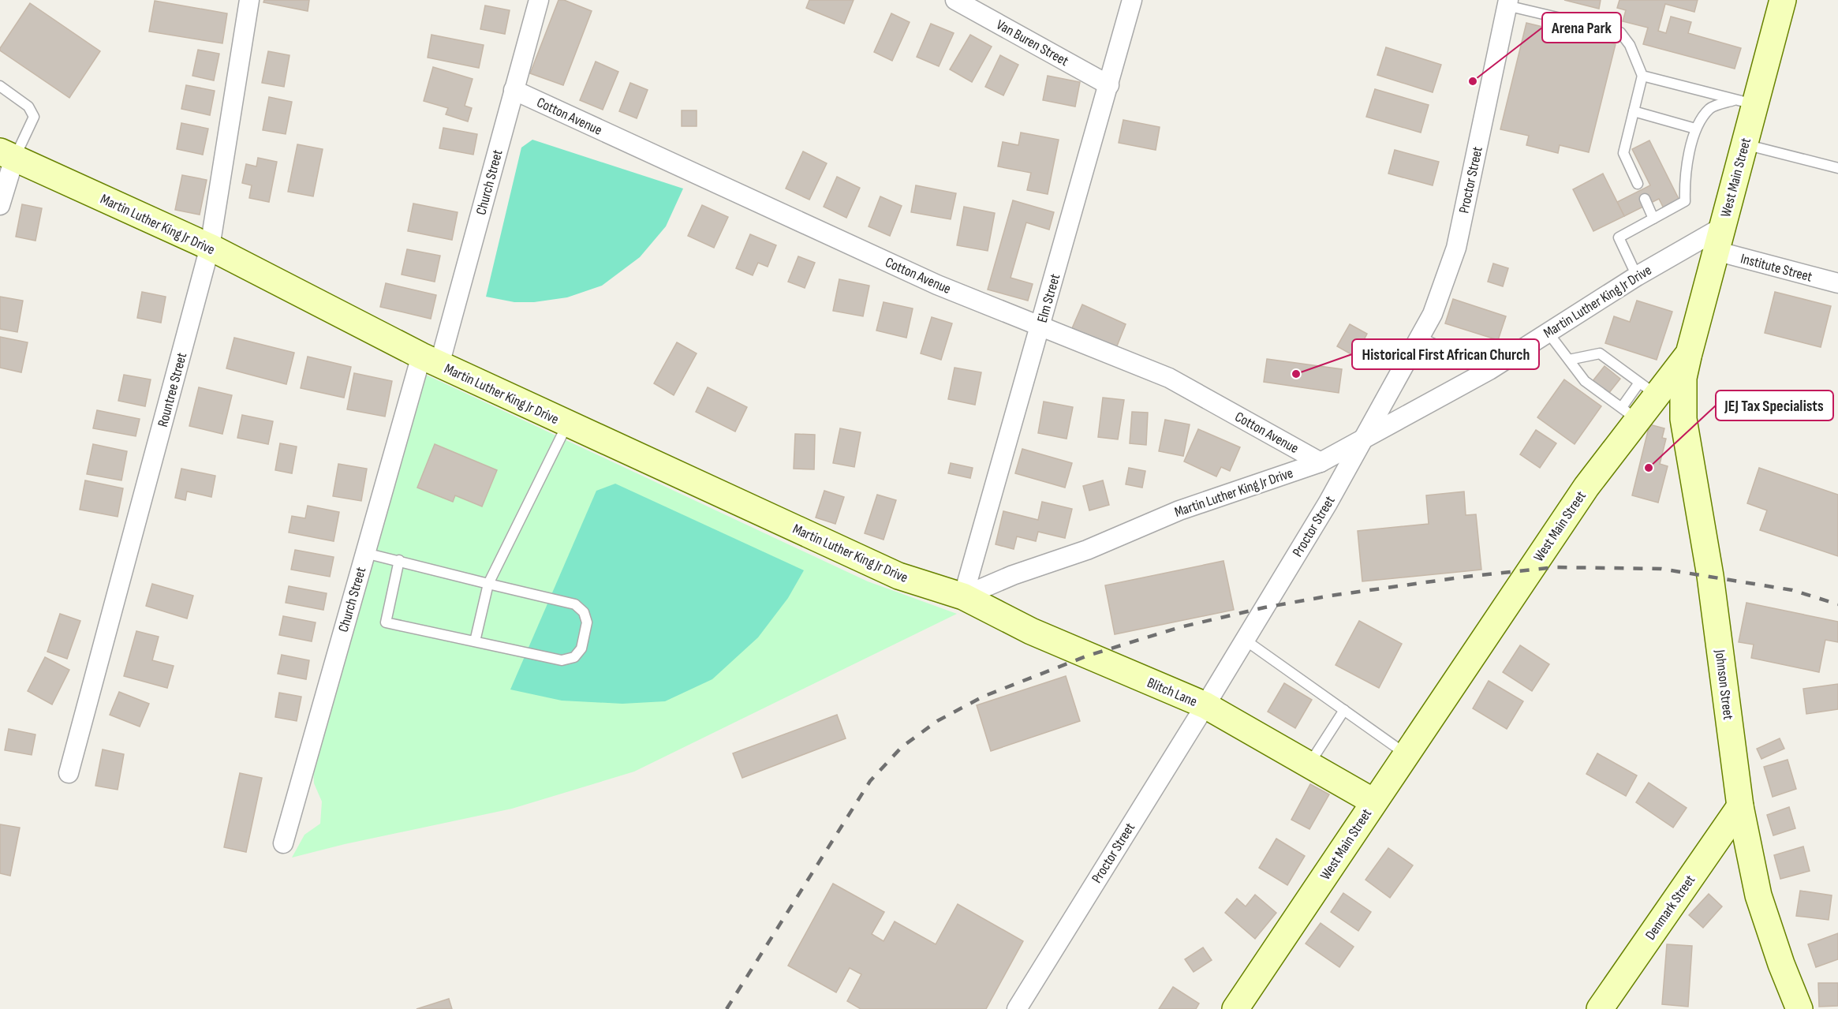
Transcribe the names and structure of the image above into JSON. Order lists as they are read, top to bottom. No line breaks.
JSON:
{"streets":{"street":["Van Buren Street","Cotton Avenue","West Main Street","Proctor Street","Church Street","Martin Luther King Jr Drive","Institute Street","Elm Street","Rountree Street","Johnson Street","Blitch Lane","Denmark Street"]},"crossings":[["Van Buren Street","Elm Street"],["Cotton Avenue","Church Street"],["Cotton Avenue","Martin Luther King Jr Drive"],["Cotton Avenue","Elm Street"],["West Main Street","Martin Luther King Jr Drive"],["West Main Street","Institute Street"],["West Main Street","Johnson Street"],["West Main Street","Blitch Lane"],["Proctor Street","Martin Luther King Jr Drive"],["Proctor Street","Blitch Lane"],["Church Street","Martin Luther King Jr Drive"],["Martin Luther King Jr Drive","Institute Street"],["Martin Luther King Jr Drive","Elm Street"],["Martin Luther King Jr Drive","Rountree Street"],["Martin Luther King Jr Drive","Blitch Lane"],["Elm Street","Blitch Lane"],["Johnson Street","Denmark Street"]],"places":["Arena Park","Historical First African Church","JEJ Tax Specialists"]}
